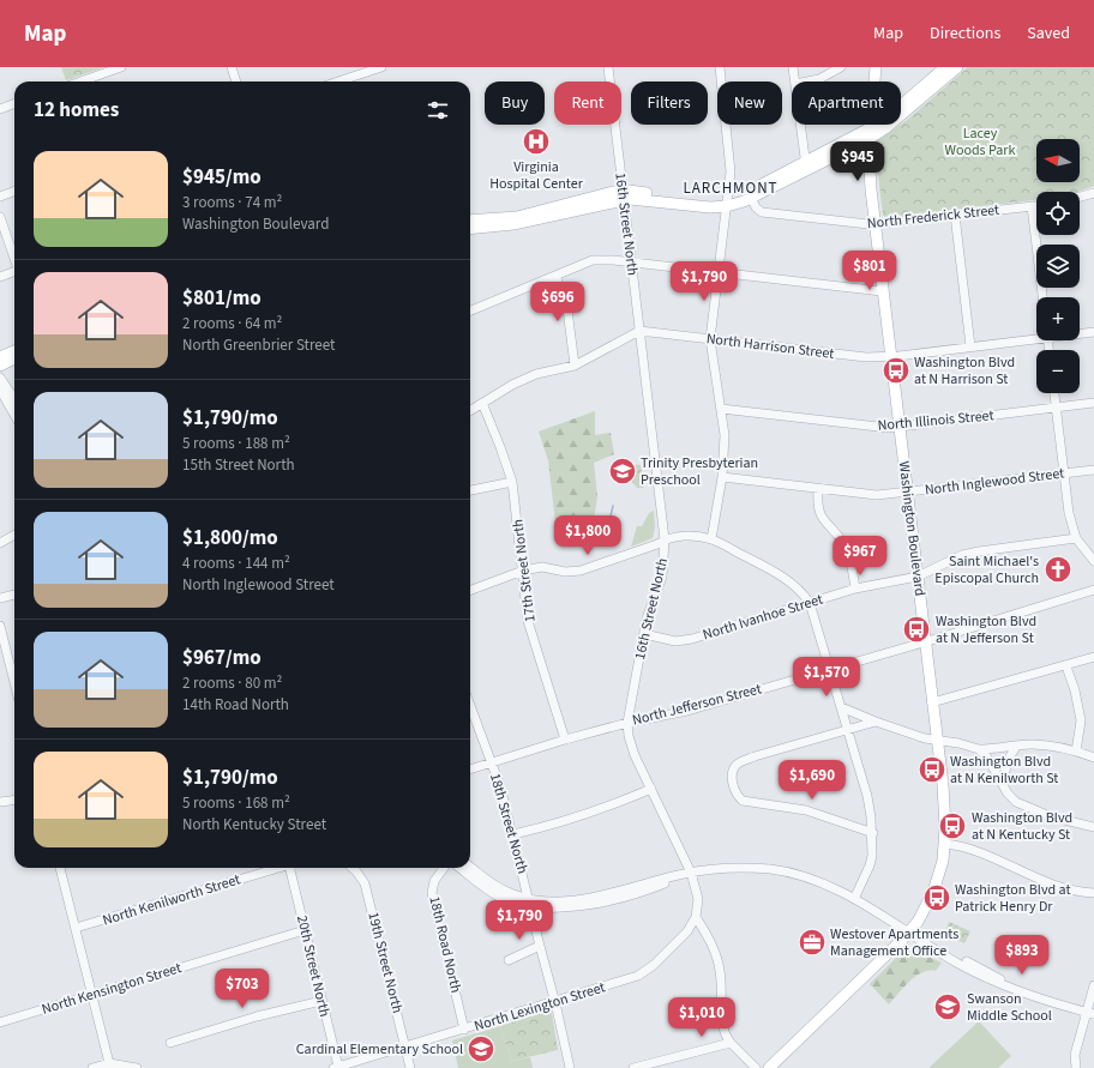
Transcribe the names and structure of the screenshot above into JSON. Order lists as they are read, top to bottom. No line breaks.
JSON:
{"streets":{"main road":["Washington Boulevard"],"street":["North Frederick Street","16th Street North","North Harrison Street","North Illinois Street","North Inglewood Street","17th Street North","North Ivanhoe Street","North Jefferson Street","18th Street North","North Kenilworth Street","18th Road North","19th Street North","20th Street North","North Kensington Street","North Lexington Street"]},"crossings":[["North Frederick Street","Washington Boulevard"],["16th Street North","North Harrison Street"],["16th Street North","North Ivanhoe Street"],["16th Street North","North Jefferson Street"],["16th Street North","North Lexington Street"],["North Harrison Street","Washington Boulevard"],["North Illinois Street","Washington Boulevard"],["North Inglewood Street","Washington Boulevard"],["Washington Boulevard","North Ivanhoe Street"],["Washington Boulevard","North Jefferson Street"],["17th Street North","North Jefferson Street"],["North Jefferson Street","18th Street North"],["18th Street North","North Lexington Street"],["18th Road North","North Lexington Street"],["19th Street North","North Lexington Street"],["20th Street North","North Kensington Street"],["20th Street North","North Lexington Street"]],"districts":["LARCHMONT"],"parks":["Lacey Woods Park"],"places":{"hospital":["Virginia Hospital Center"],"bus stop":["Washington Blvd at N Harrison St","Washington Blvd at N Jefferson St","Washington Blvd at N Kenilworth St","Washington Blvd at N Kentucky St","Washington Blvd at Patrick Henry Dr"],"school or university":["Trinity Presbyterian Preschool","Swanson Middle School","Cardinal Elementary School"],"church":["Saint Michael's Episcopal Church"],"office":["Westover Apartments Management Office"]},"north":"left","page":{"header":"Map","nav":["Map","Directions","Saved"],"chip":["Buy","Rent","Filters","New","Apartment"],"heading":"12 homes","map_buttons":["+","−"],"list":[{"name":"$945/mo","note":"3 rooms · 74 m² · Washington Boulevard"},{"name":"$801/mo","note":"2 rooms · 64 m² · North Greenbrier Street"},{"name":"$1,790/mo","note":"5 rooms · 188 m² · 15th Street North"},{"name":"$1,800/mo","note":"4 rooms · 144 m² · North Inglewood Street"},{"name":"$967/mo","note":"2 rooms · 80 m² · 14th Road North"},{"name":"$1,790/mo","note":"5 rooms · 168 m² · North Kentucky Street"}],"price":["$945","$801","$1,790","$696","$1,800","$967","$1,570","$1,690","$1,790","$893","$703","$1,010"]}}
